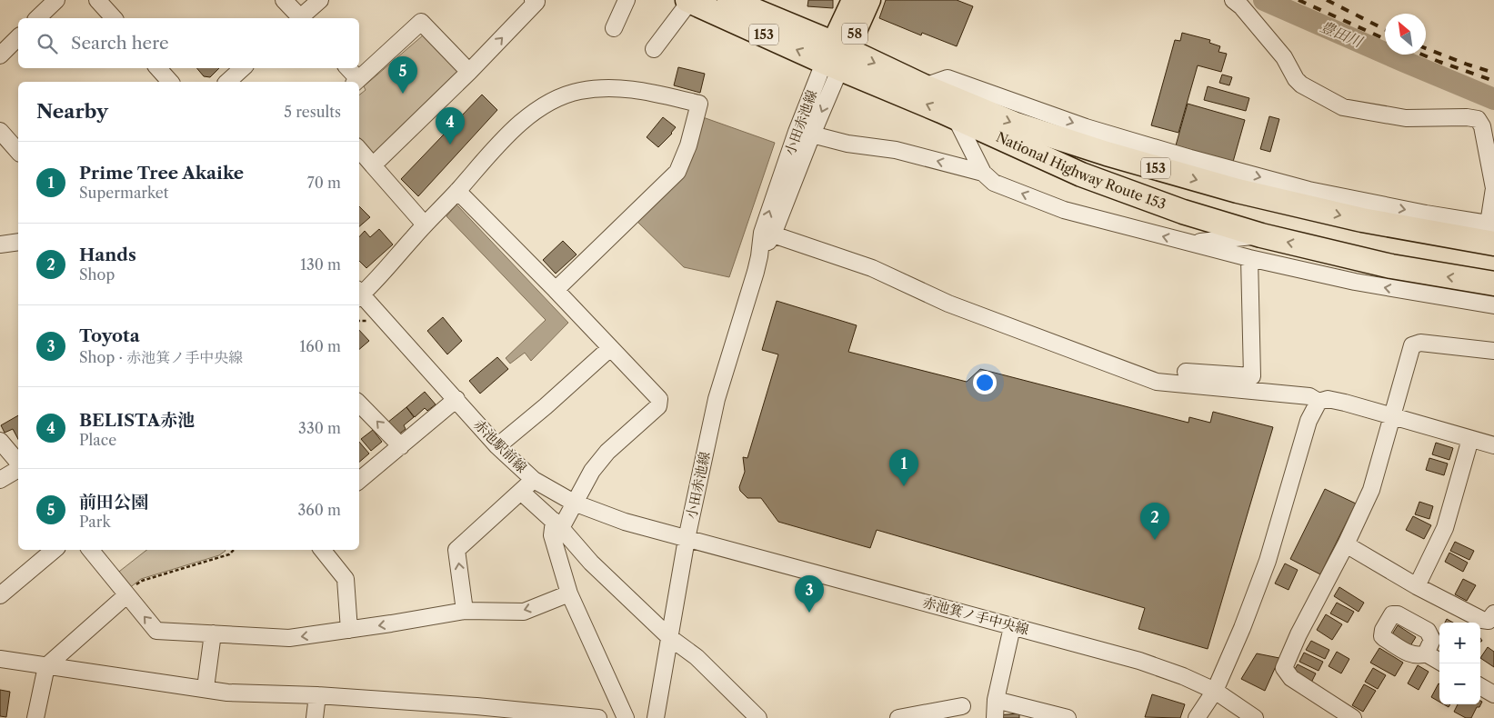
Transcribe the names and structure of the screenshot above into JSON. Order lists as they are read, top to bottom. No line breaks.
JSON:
{"streets":{"highway":["153","National Highway Route 153"],"main road":["58"],"street":["小田赤池線","赤池駅前線","赤池箕ノ手中央線"]},"crossings":[["58","小田赤池線"],["58","National Highway Route 153"],["小田赤池線","National Highway Route 153"],["小田赤池線","赤池駅前線"],["小田赤池線","赤池箕ノ手中央線"],["赤池駅前線","赤池箕ノ手中央線"]],"water":["豊田川"],"north":"top left","page":{"search":"Search here","pins":["5","4","1","2","3"],"heading":["Nearby","5 results"],"list":[{"mark":"1","name":"Prime Tree Akaike","note":"Supermarket","value":"70 m"},{"mark":"2","name":"Hands","note":"Shop","value":"130 m"},{"mark":"3","name":"Toyota","note":"Shop · 赤池箕ノ手中央線","value":"160 m"},{"mark":"4","name":"BELISTA赤池","note":"Place","value":"330 m"},{"mark":"5","name":"前田公園","note":"Park","value":"360 m"}],"map_buttons":["+","−"]}}
